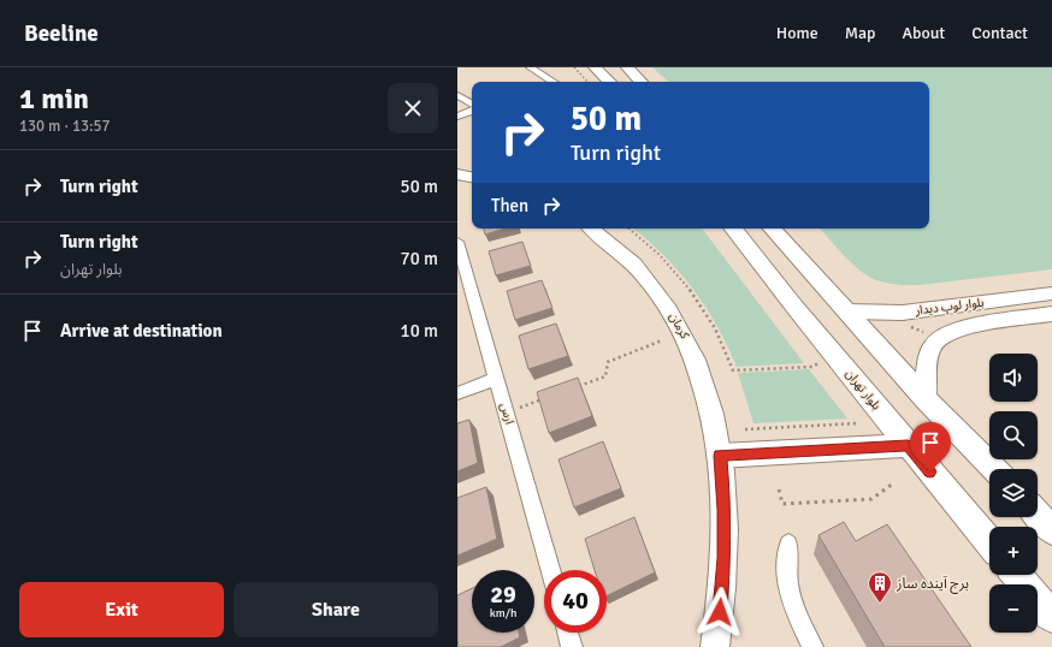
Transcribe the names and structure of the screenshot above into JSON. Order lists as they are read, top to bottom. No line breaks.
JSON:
{"streets":{"main road":["بلوار تهران"],"street":["بلوار لوپ دیدار","کرمان","ارس"]},"places":{"building":["برج آینده ساز"]},"page":{"header":"Beeline","nav":["Home","Map","About","Contact"],"heading":["1 min","130 m · 13:57"],"turn":["50 m","Turn right"],"list":[{"name":"Turn right","value":"50 m"},{"name":"Turn right","note":"بلوار تهران","value":"70 m"},{"name":"Arrive at destination","value":"10 m"}],"then":"Then","map_buttons":["+","−"],"speed":"29 km/h","limit":"40","buttons":["Exit","Share"]}}
